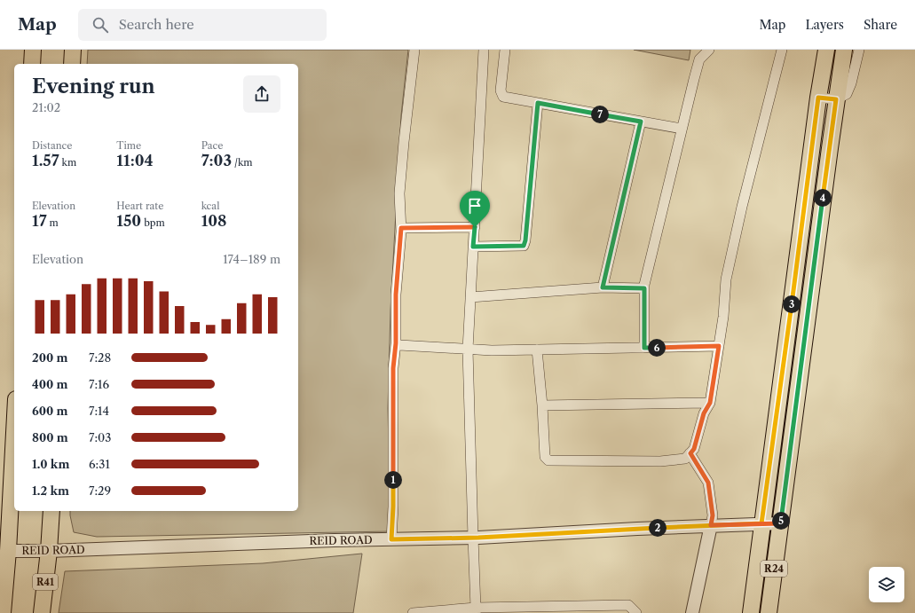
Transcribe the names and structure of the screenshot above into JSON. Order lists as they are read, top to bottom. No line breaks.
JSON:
{"streets":{"main road":["R24","R41"],"street":["REID ROAD"]},"crossings":[["REID ROAD","R24"],["REID ROAD","R41"]],"page":{"header":"Map","search":"Search here","nav":["Map","Layers","Share"],"heading":["Evening run","21:02"],"pins":["7","4","3","6","1","5","2"],"stats":[["Distance","1.57 km"],["Time","11:04"],["Pace","7:03 /km"],["Elevation","17 m"],["Heart rate","150 bpm"],["kcal","108"]],"chart":["Elevation","174–189 m"],"list":[{"name":"200 m","note":"7:28"},{"name":"400 m","note":"7:16"},{"name":"600 m","note":"7:14"},{"name":"800 m","note":"7:03"},{"name":"1.0 km","note":"6:31"},{"name":"1.2 km","note":"7:29"}]}}
